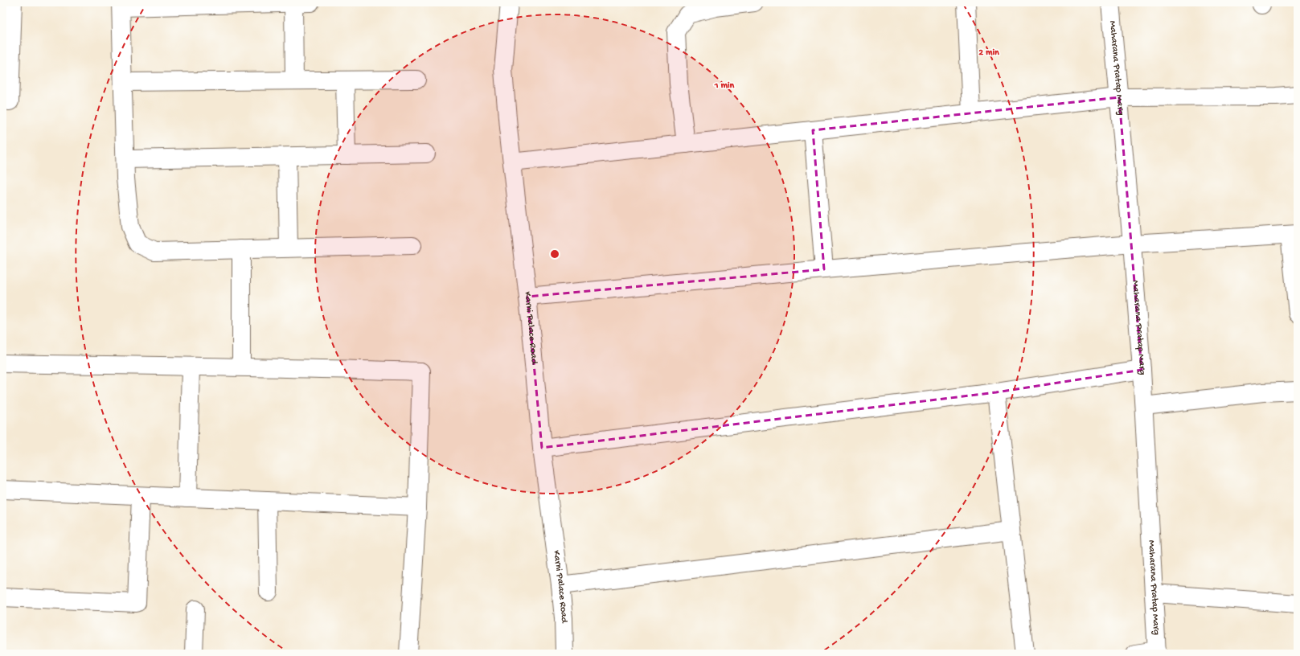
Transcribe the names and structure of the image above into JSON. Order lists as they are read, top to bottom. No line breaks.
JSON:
{"streets":{"street":["Maharana Pratap Marg","Karni Palace Road"]},"rings":["2 min","1 min"]}
